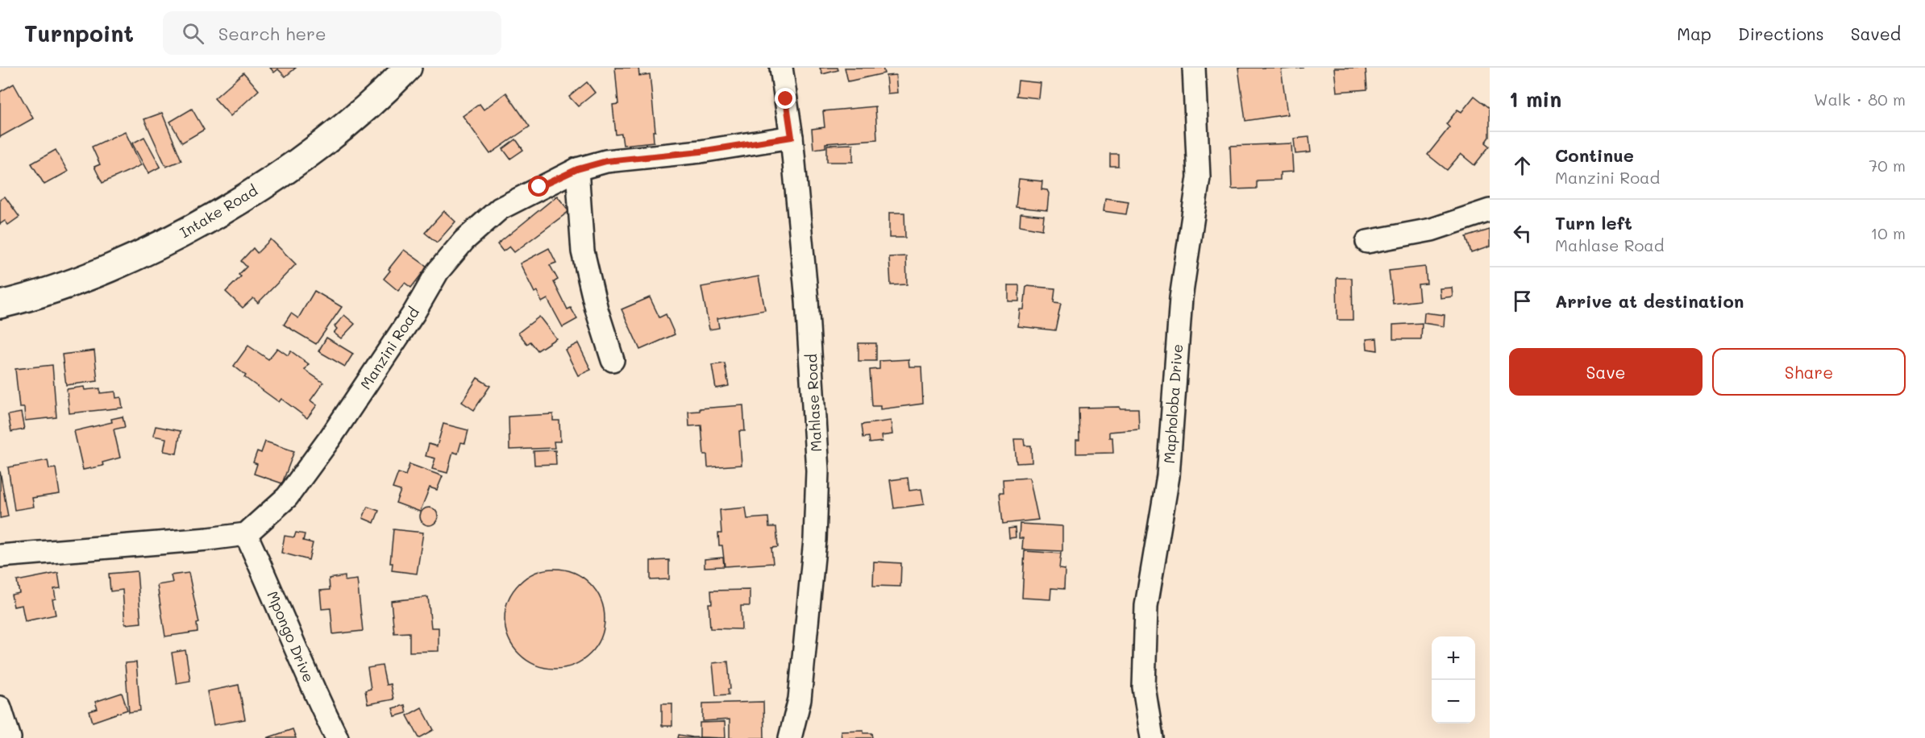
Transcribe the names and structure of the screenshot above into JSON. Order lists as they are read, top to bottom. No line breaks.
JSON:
{"streets":{"street":["Intake Road","Manzini Road","Mahlase Road","Mapholoba Drive","Mpongo Drive"]},"crossings":[["Manzini Road","Mahlase Road"],["Manzini Road","Mpongo Drive"]],"page":{"header":"Turnpoint","search":"Search here","nav":["Map","Directions","Saved"],"heading":["1 min","Walk · 80 m"],"list":[["Continue","Manzini Road","70 m"],["Turn left","Mahlase Road","10 m"],"Arrive at destination"],"buttons":["Save","Share"],"map_buttons":["+","−"]}}
